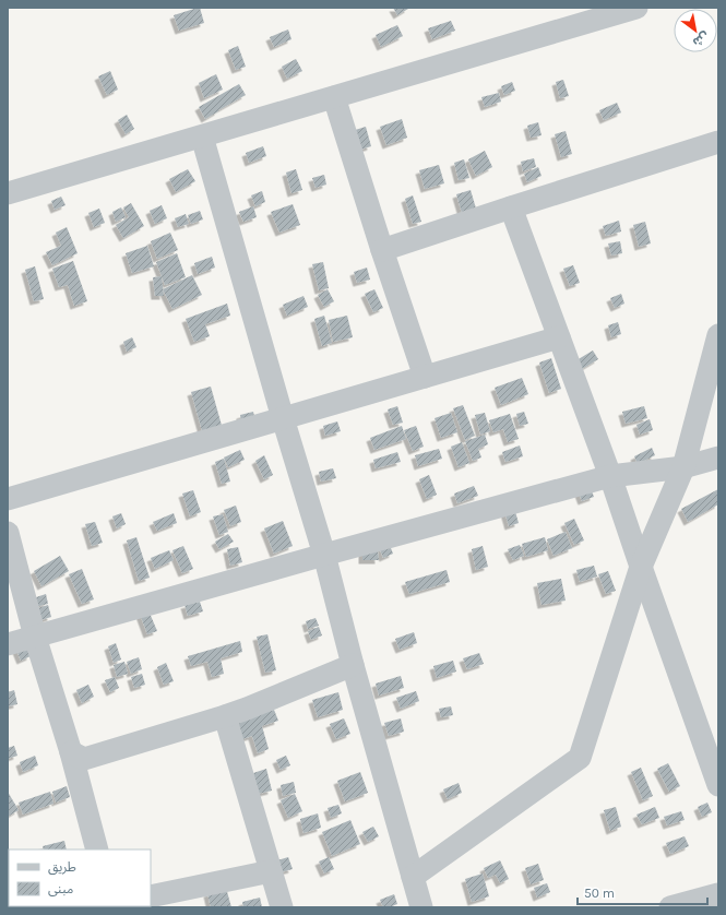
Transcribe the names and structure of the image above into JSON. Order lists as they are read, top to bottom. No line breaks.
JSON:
{"legend":["طريق","مبنى"],"scale_bar":"50 m","north":"bottom right"}
